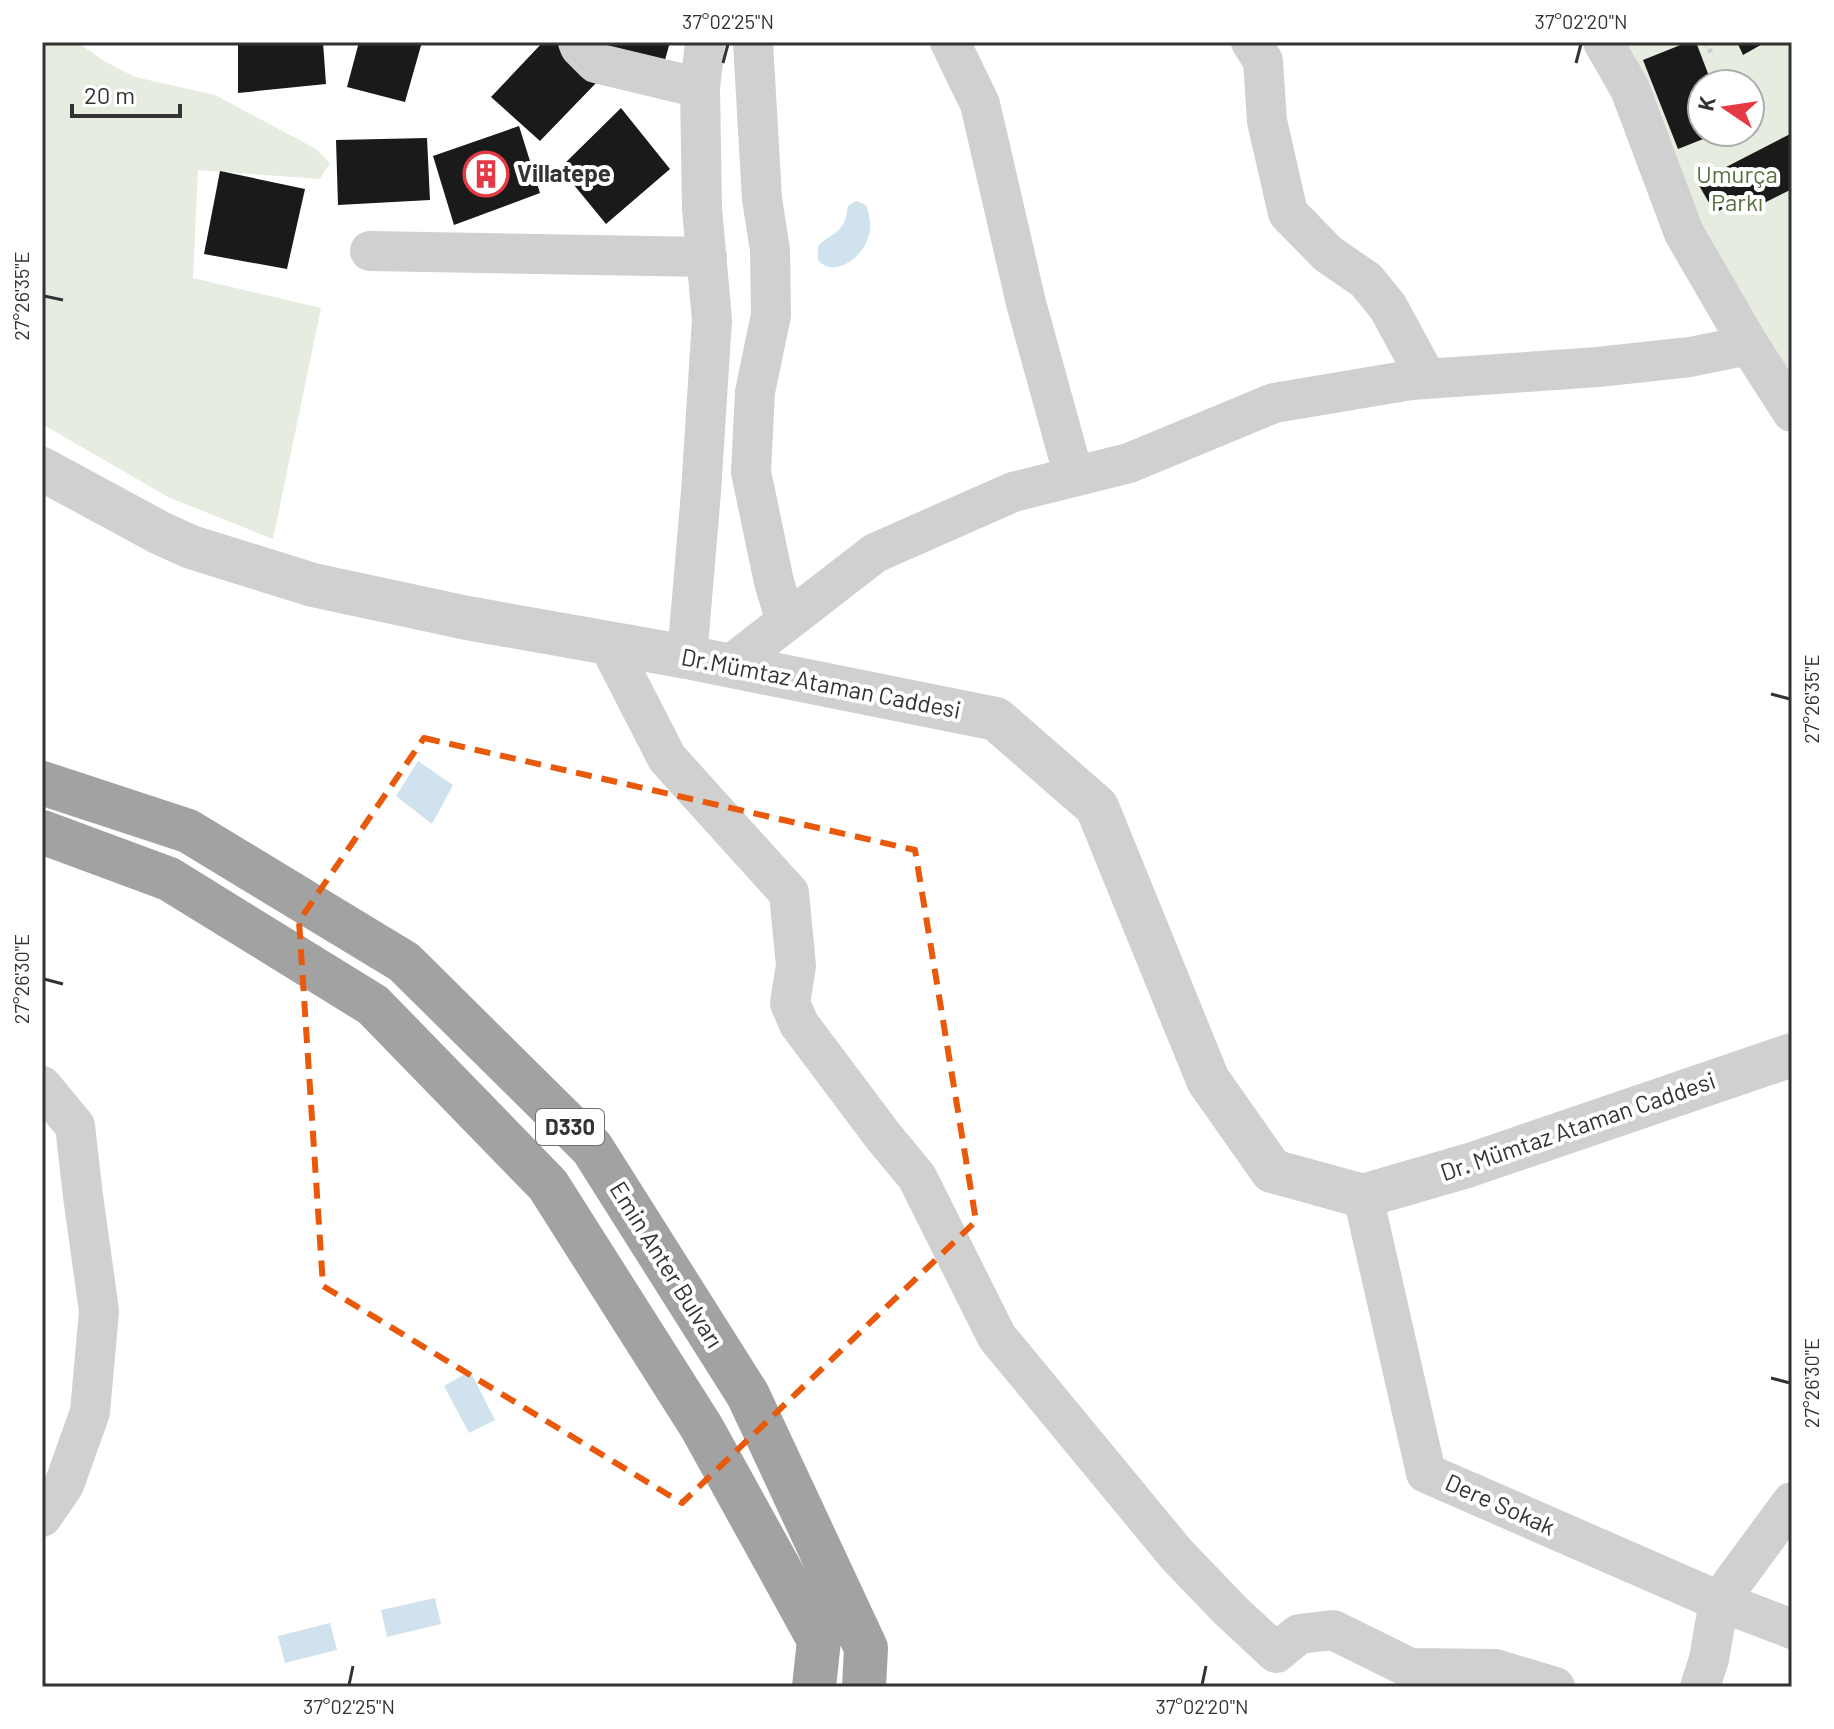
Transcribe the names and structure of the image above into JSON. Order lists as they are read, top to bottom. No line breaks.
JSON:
{"streets":{"highway":["D330","Emin Anter Bulvarı"],"street":["Dr.Mümtaz Ataman Caddesi","Dr. Mümtaz Ataman Caddesi","Dere Sokak"]},"crossings":[["Dr.Mümtaz Ataman Caddesi","Dr. Mümtaz Ataman Caddesi"],["Dr.Mümtaz Ataman Caddesi","Dere Sokak"],["Dr. Mümtaz Ataman Caddesi","Dere Sokak"]],"parks":["Umurça Parkı"],"places":{"building":["Villatepe"]},"scale_bar":"20 m","north":"left","coordinates":["37°02'25\"N","37°02'20\"N","27°26'35\"E","27°26'30\"E"]}
